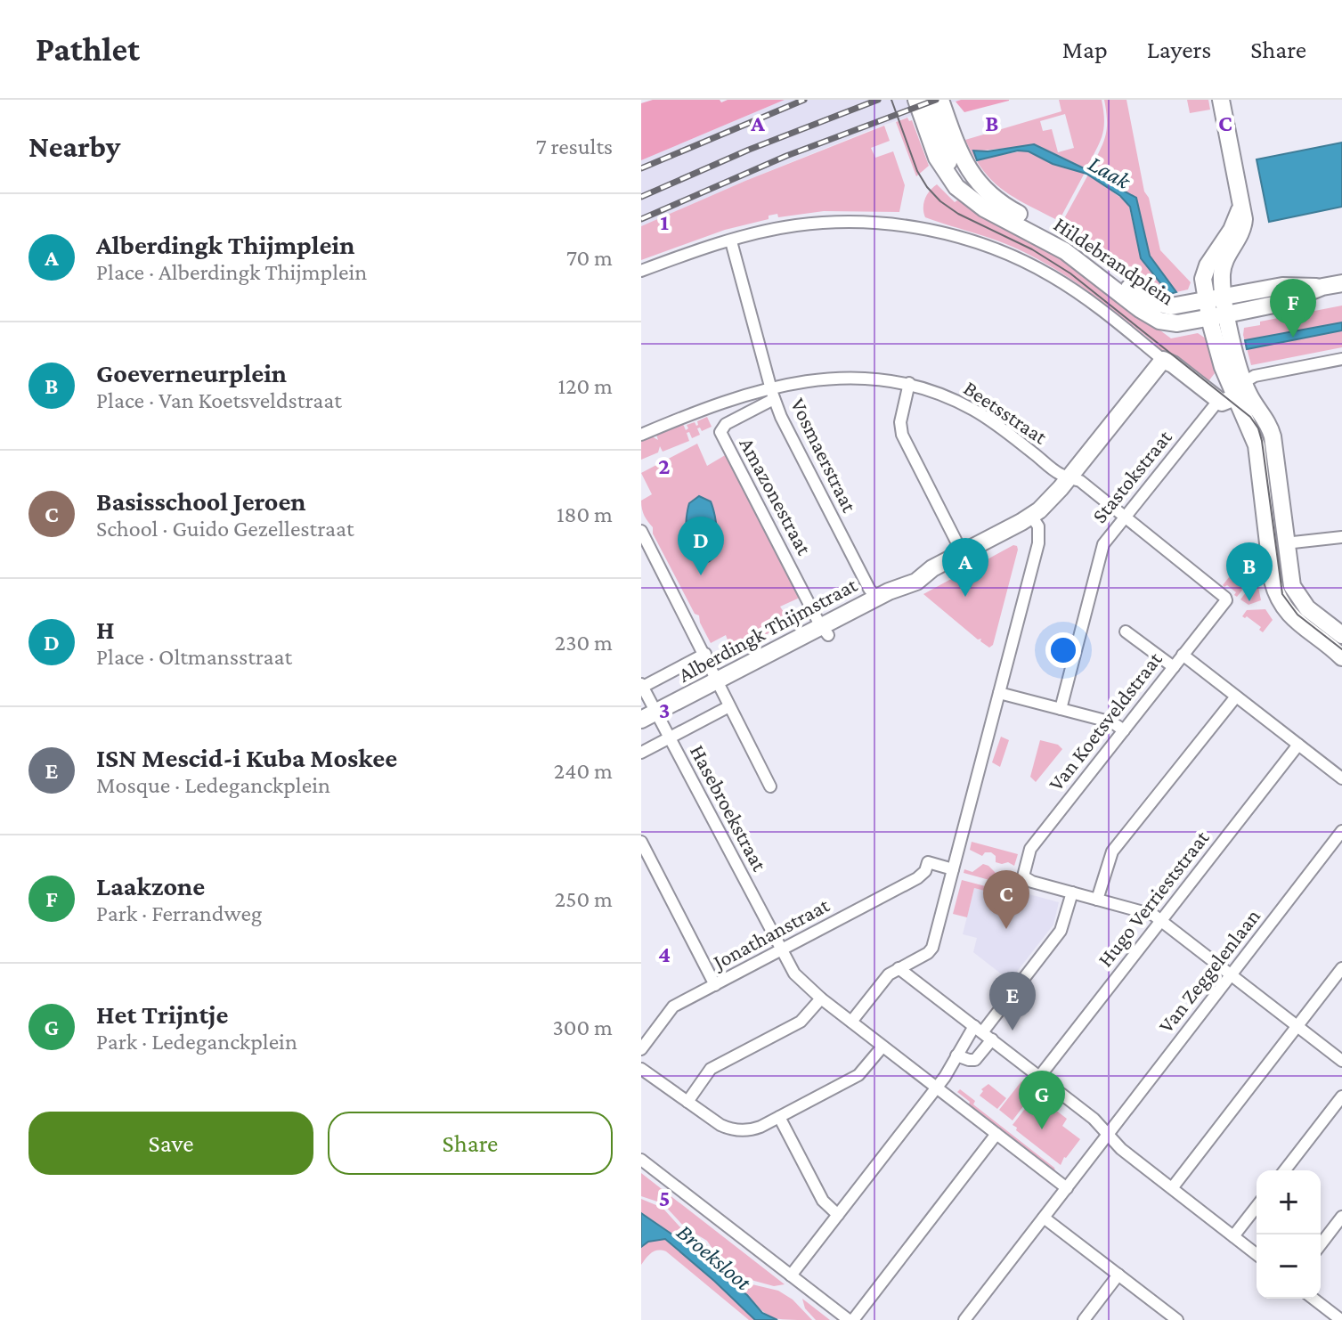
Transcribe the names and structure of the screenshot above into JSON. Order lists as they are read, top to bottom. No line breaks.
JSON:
{"streets":{"street":["Hildebrandplein","Beetsstraat","Vosmaerstraat","Stastokstraat","Amazonestraat","Alberdingk Thijmstraat","Van Koetsveldstraat","Hasebroekstraat","Hugo Verrieststraat","Jonathanstraat","Van Zeggelenlaan"]},"crossings":[["Beetsstraat","Vosmaerstraat"],["Beetsstraat","Stastokstraat"],["Beetsstraat","Amazonestraat"],["Beetsstraat","Van Koetsveldstraat"],["Vosmaerstraat","Amazonestraat"],["Vosmaerstraat","Alberdingk Thijmstraat"],["Amazonestraat","Alberdingk Thijmstraat"],["Alberdingk Thijmstraat","Hasebroekstraat"],["Hasebroekstraat","Jonathanstraat"],["Hasebroekstraat","Van Zeggelenlaan"]],"water":["Laak","Broeksloot"],"page":{"header":"Pathlet","nav":["Map","Layers","Share"],"heading":["Nearby","7 results"],"list":[{"mark":"A","name":"Alberdingk Thijmplein","note":"Place · Alberdingk Thijmplein","value":"70 m"},{"mark":"B","name":"Goeverneurplein","note":"Place · Van Koetsveldstraat","value":"120 m"},{"mark":"C","name":"Basisschool Jeroen","note":"School · Guido Gezellestraat","value":"180 m"},{"mark":"D","name":"H","note":"Place · Oltmansstraat","value":"230 m"},{"mark":"E","name":"ISN Mescid-i Kuba Moskee","note":"Mosque · Ledeganckplein","value":"240 m"},{"mark":"F","name":"Laakzone","note":"Park · Ferrandweg","value":"250 m"},{"mark":"G","name":"Het Trijntje","note":"Park · Ledeganckplein","value":"300 m"}],"pins":["F","D","A","B","C","E","G"],"buttons":["Save","Share"],"map_buttons":["+","−"]},"grid":{"columns":["A","B","C"],"rows":["1","2","3","4","5"]}}
